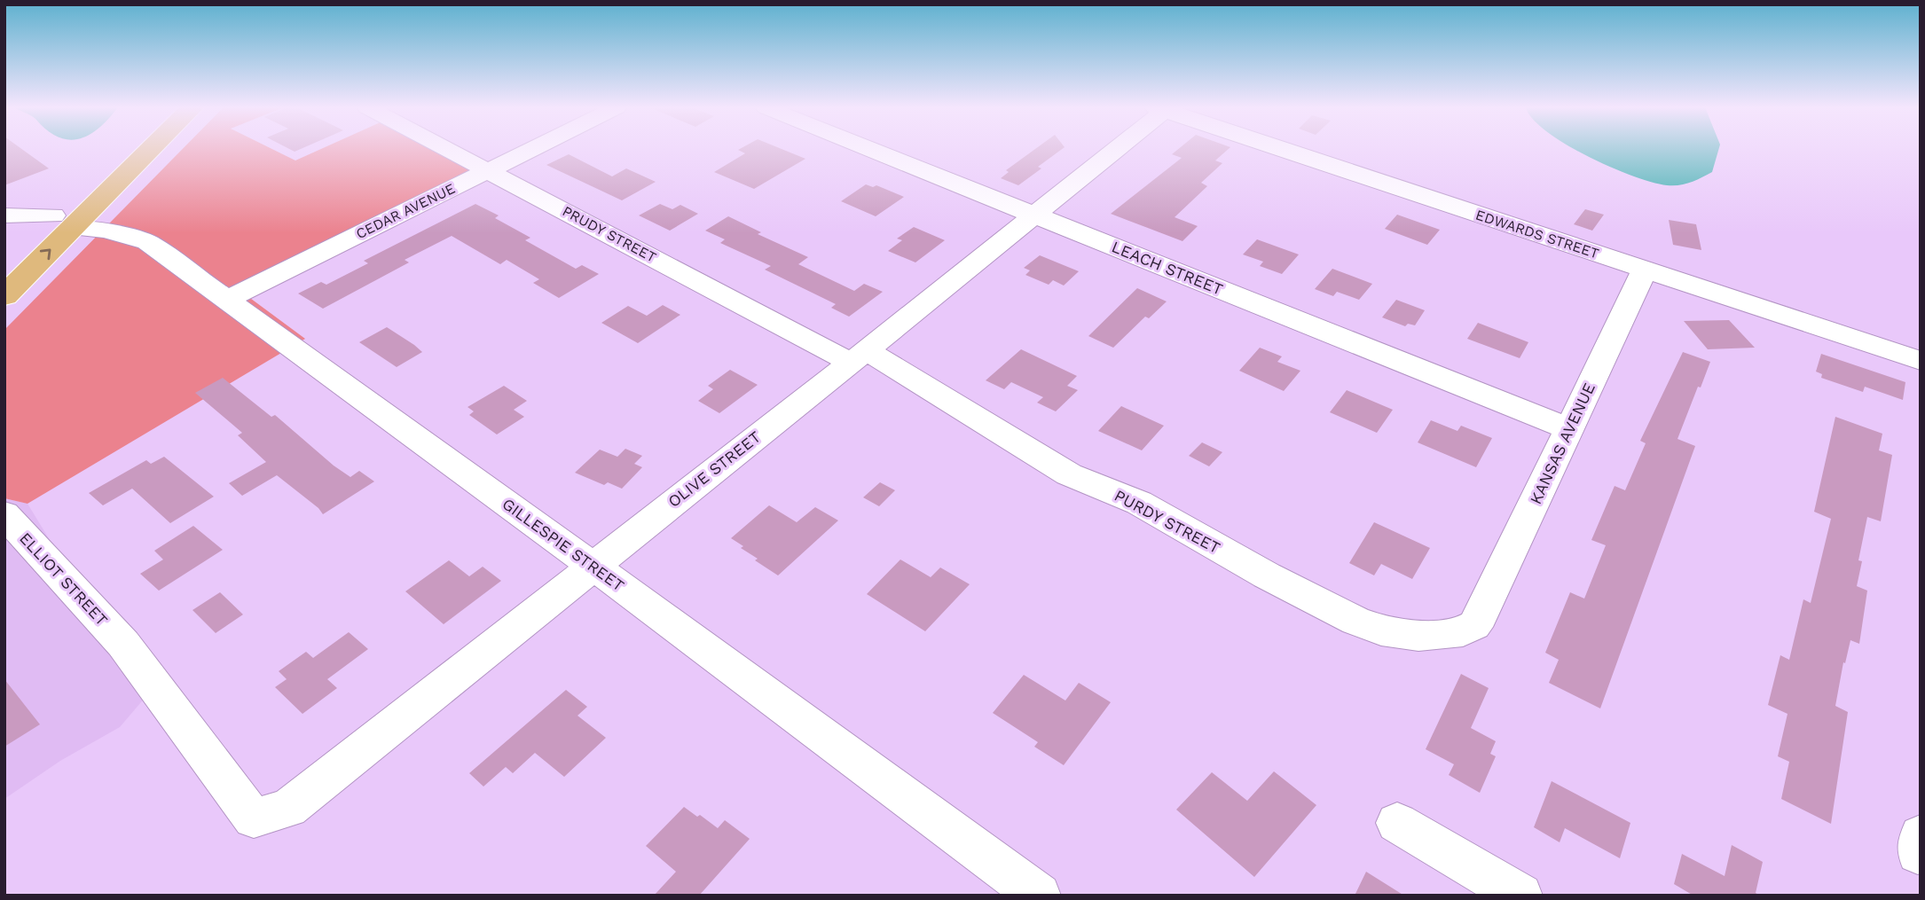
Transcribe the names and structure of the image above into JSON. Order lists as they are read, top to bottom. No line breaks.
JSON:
{"streets":{"street":["CEDAR AVENUE","PRUDY STREET","EDWARDS STREET","LEACH STREET","KANSAS AVENUE","OLIVE STREET","PURDY STREET","GILLESPIE STREET","ELLIOT STREET"]},"crossings":[["CEDAR AVENUE","PRUDY STREET"],["CEDAR AVENUE","GILLESPIE STREET"],["PRUDY STREET","OLIVE STREET"],["PRUDY STREET","PURDY STREET"],["EDWARDS STREET","KANSAS AVENUE"],["LEACH STREET","KANSAS AVENUE"],["LEACH STREET","OLIVE STREET"],["KANSAS AVENUE","PURDY STREET"],["OLIVE STREET","PURDY STREET"],["OLIVE STREET","GILLESPIE STREET"],["OLIVE STREET","ELLIOT STREET"]]}
